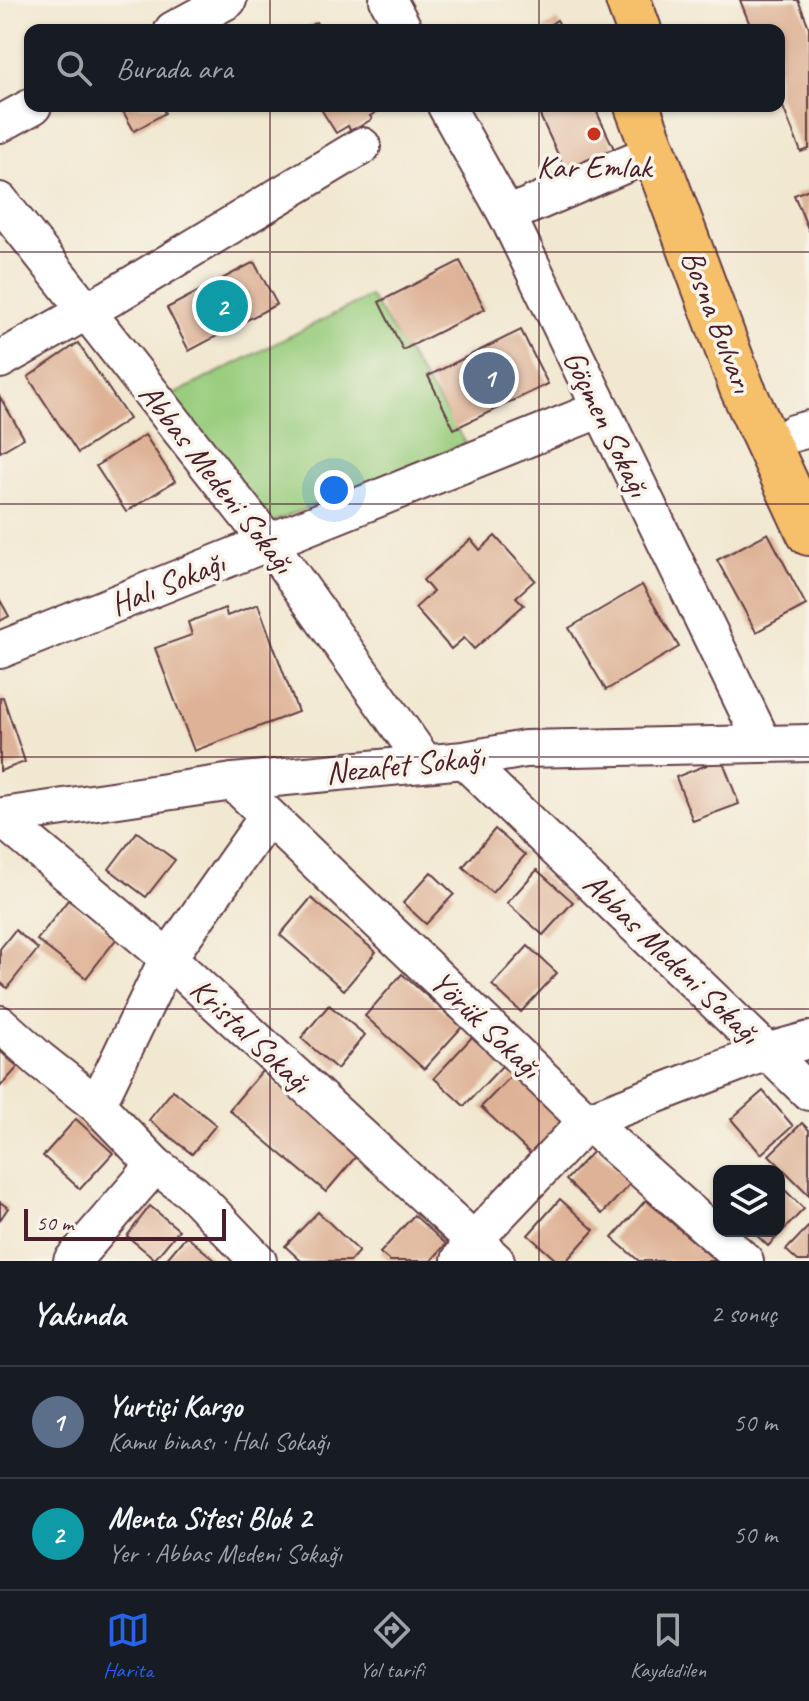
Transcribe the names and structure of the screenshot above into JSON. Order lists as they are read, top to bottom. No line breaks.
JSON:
{"streets":{"main road":["Bosna Bulvarı"],"street":["Göçmen Sokağı","Abbas Medeni Sokağı","Halı Sokağı","Nezafet Sokağı","Yörük Sokağı","Kristal Sokağı"]},"crossings":[["Göçmen Sokağı","Halı Sokağı"],["Göçmen Sokağı","Nezafet Sokağı"],["Abbas Medeni Sokağı","Halı Sokağı"],["Abbas Medeni Sokağı","Nezafet Sokağı"],["Nezafet Sokağı","Yörük Sokağı"],["Nezafet Sokağı","Kristal Sokağı"]],"places":["Kar Emlak"],"scale_bar":"50 m","page":{"search":"Burada ara","pins":["2","1"],"scale":"50 m","heading":["Yakında","2 sonuç"],"list":[{"mark":"1","name":"Yurtiçi Kargo","note":"Kamu binası · Halı Sokağı","value":"50 m"},{"mark":"2","name":"Menta Sitesi Blok 2","note":"Yer · Abbas Medeni Sokağı","value":"50 m"}],"nav":["Harita","Yol tarifi","Kaydedilen"]}}
